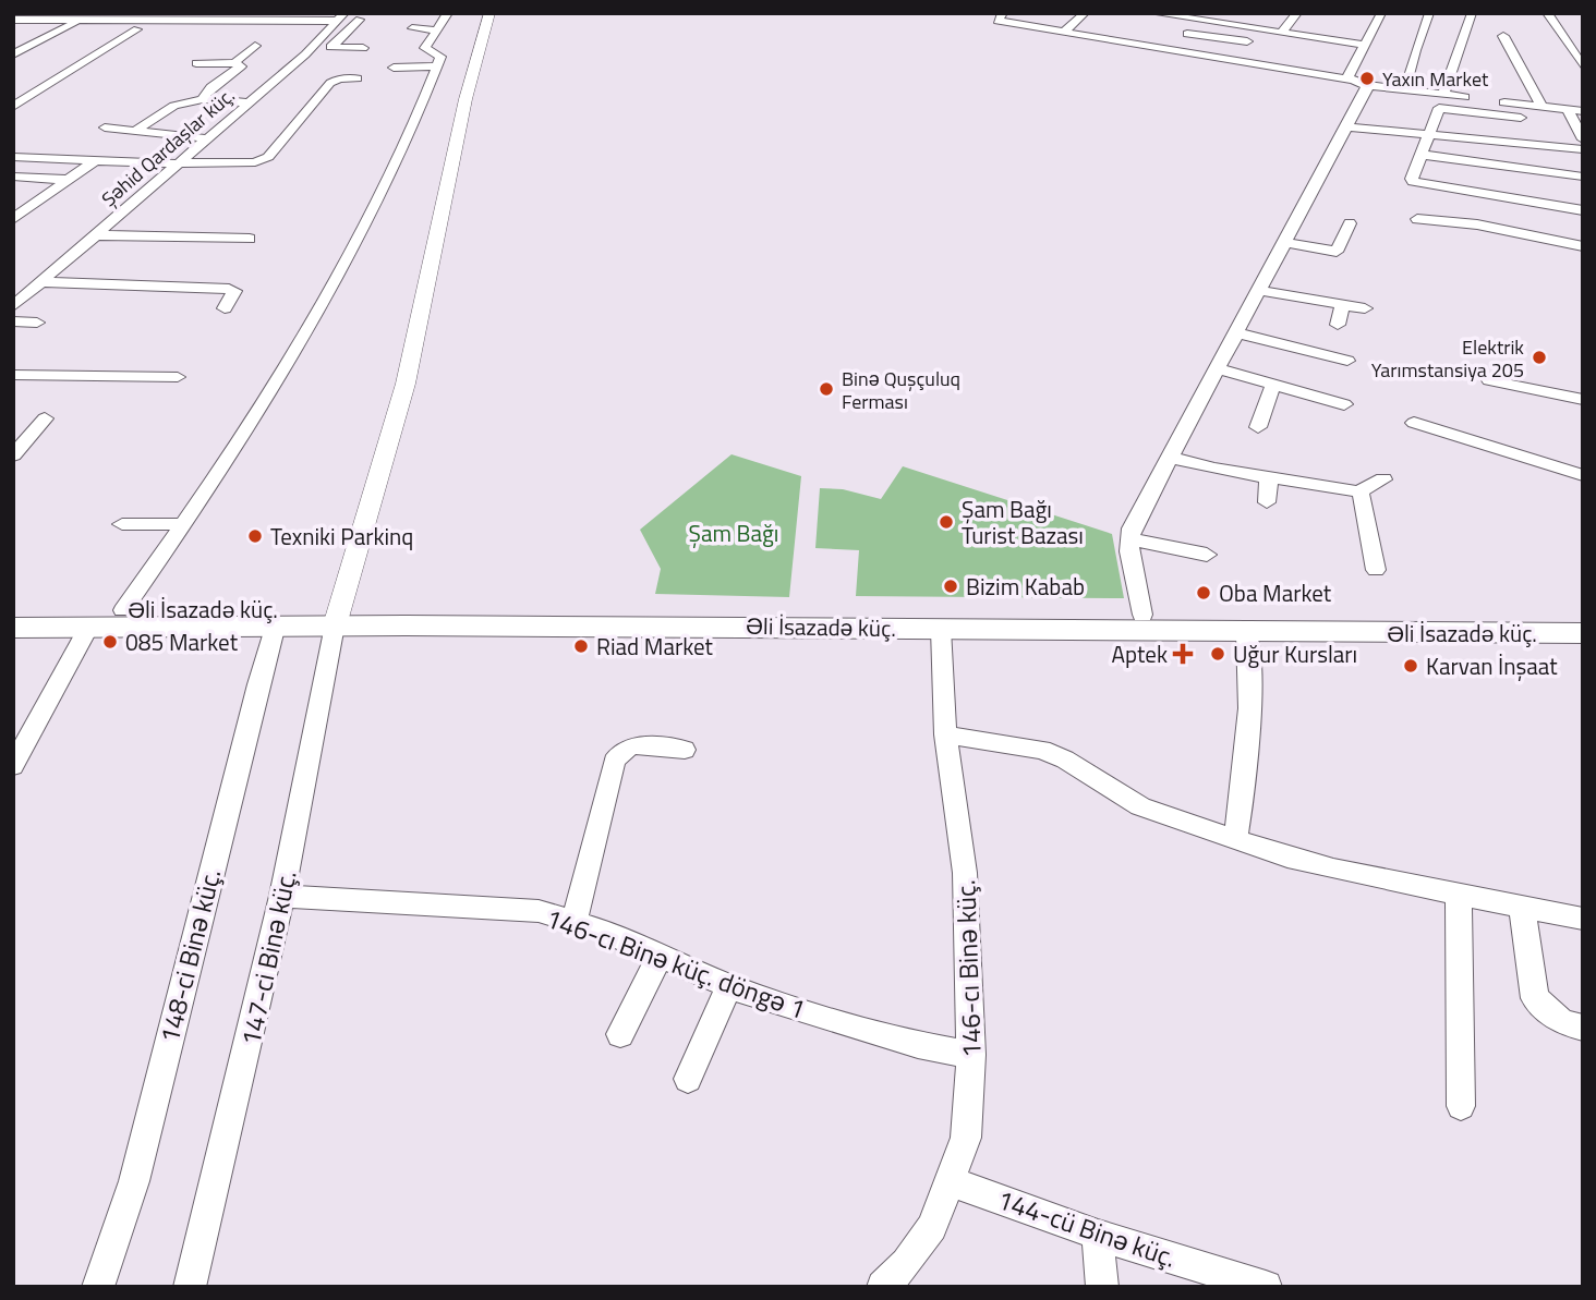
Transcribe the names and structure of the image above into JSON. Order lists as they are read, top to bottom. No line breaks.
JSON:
{"streets":{"main road":["Əli İsazadə küç."],"street":["Şəhid Qardaşlar küç.","148-ci Binə küç.","147-ci Binə küç.","146-cı Binə küç. döngə 1","146-cı Binə küç.","144-cü Binə küç."]},"crossings":[["Əli İsazadə küç.","148-ci Binə küç."],["Əli İsazadə küç.","147-ci Binə küç."],["Əli İsazadə küç.","146-cı Binə küç."],["147-ci Binə küç.","146-cı Binə küç. döngə 1"],["146-cı Binə küç. döngə 1","146-cı Binə küç."],["146-cı Binə küç.","144-cü Binə küç."]],"parks":["Şam Bağı"],"places":{"other":["Yaxın Market","Elektrik Yarımstansiya 205","Binə Quşçuluq Ferması","Şam Bağı Turist Bazası","Texniki Parkinq","Bizim Kabab","Oba Market","085 Market","Riad Market","Uğur Kursları","Karvan İnşaat"],"health":["Aptek"]}}
